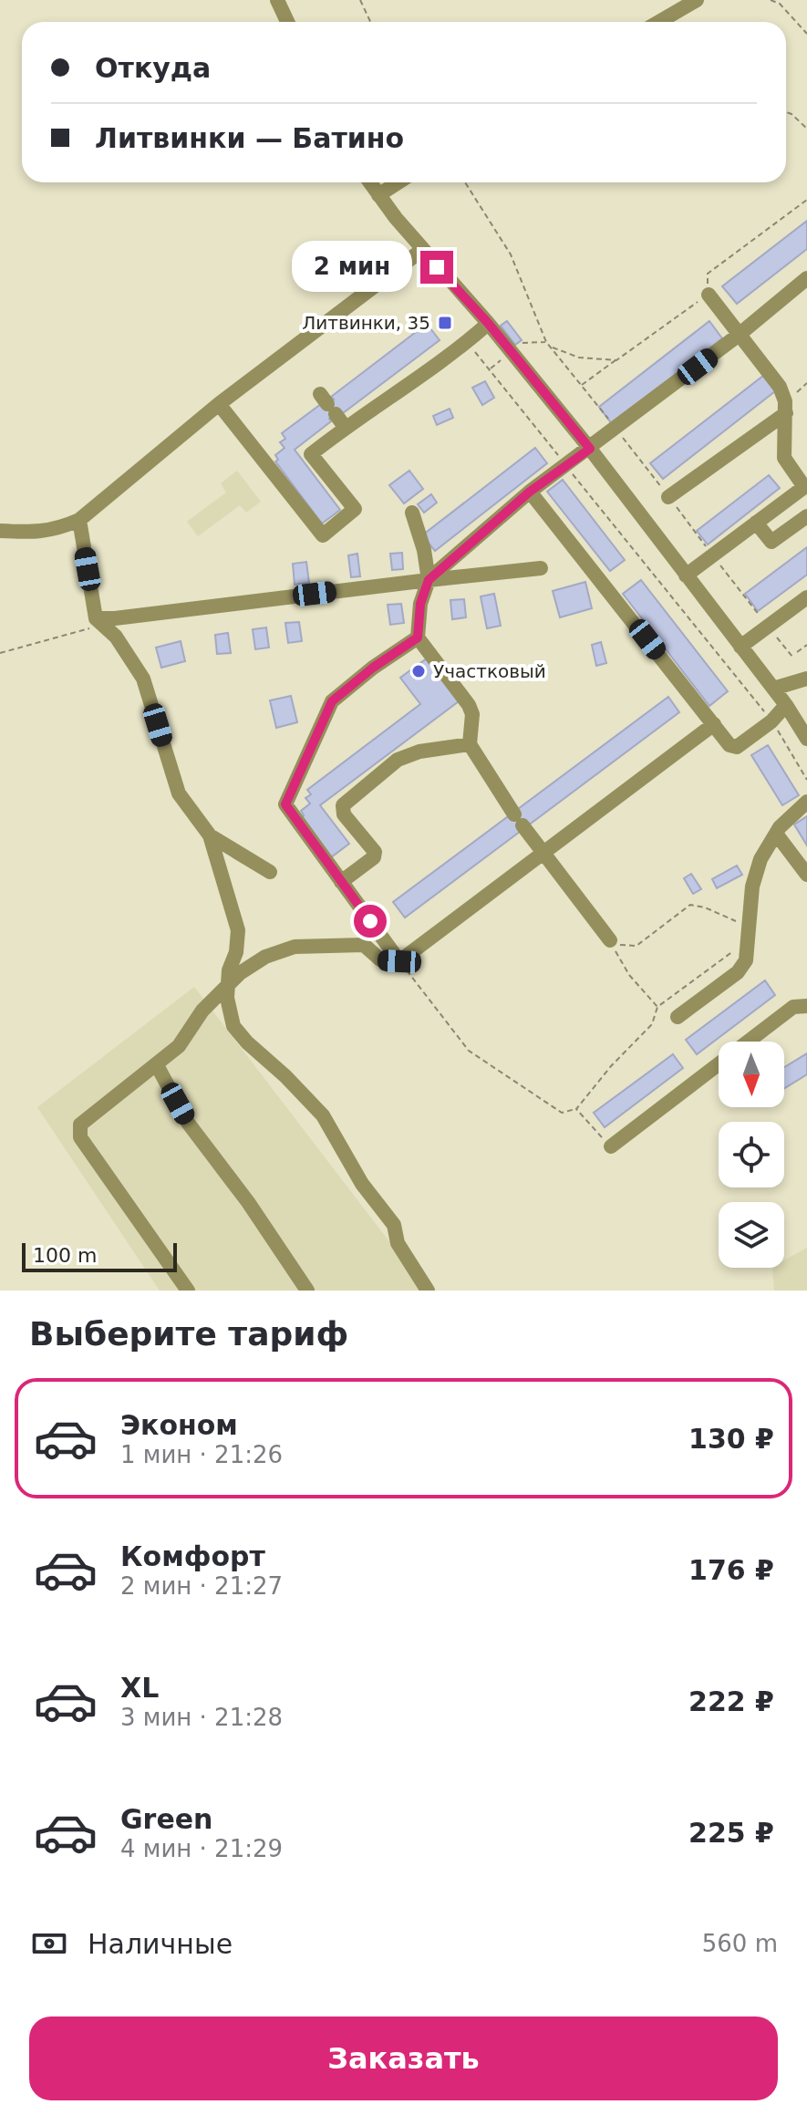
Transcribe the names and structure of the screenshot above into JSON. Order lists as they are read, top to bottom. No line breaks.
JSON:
{"places":{"transit":["Литвинки, 35"],"other":["Участковый"]},"scale_bar":"100 m","north":"bottom","page":{"banner":["Откуда","Литвинки — Батино"],"bubble":"2 мин","scale":"100 m","heading":"Выберите тариф","list":[{"name":"Эконом","note":"1 мин · 21:26","value":"130 ₽"},{"name":"Комфорт","note":"2 мин · 21:27","value":"176 ₽"},{"name":"XL","note":"3 мин · 21:28","value":"222 ₽"},{"name":"Green","note":"4 мин · 21:29","value":"225 ₽"}],"pay":["Наличные","560 m"],"buttons":"Заказать"}}
